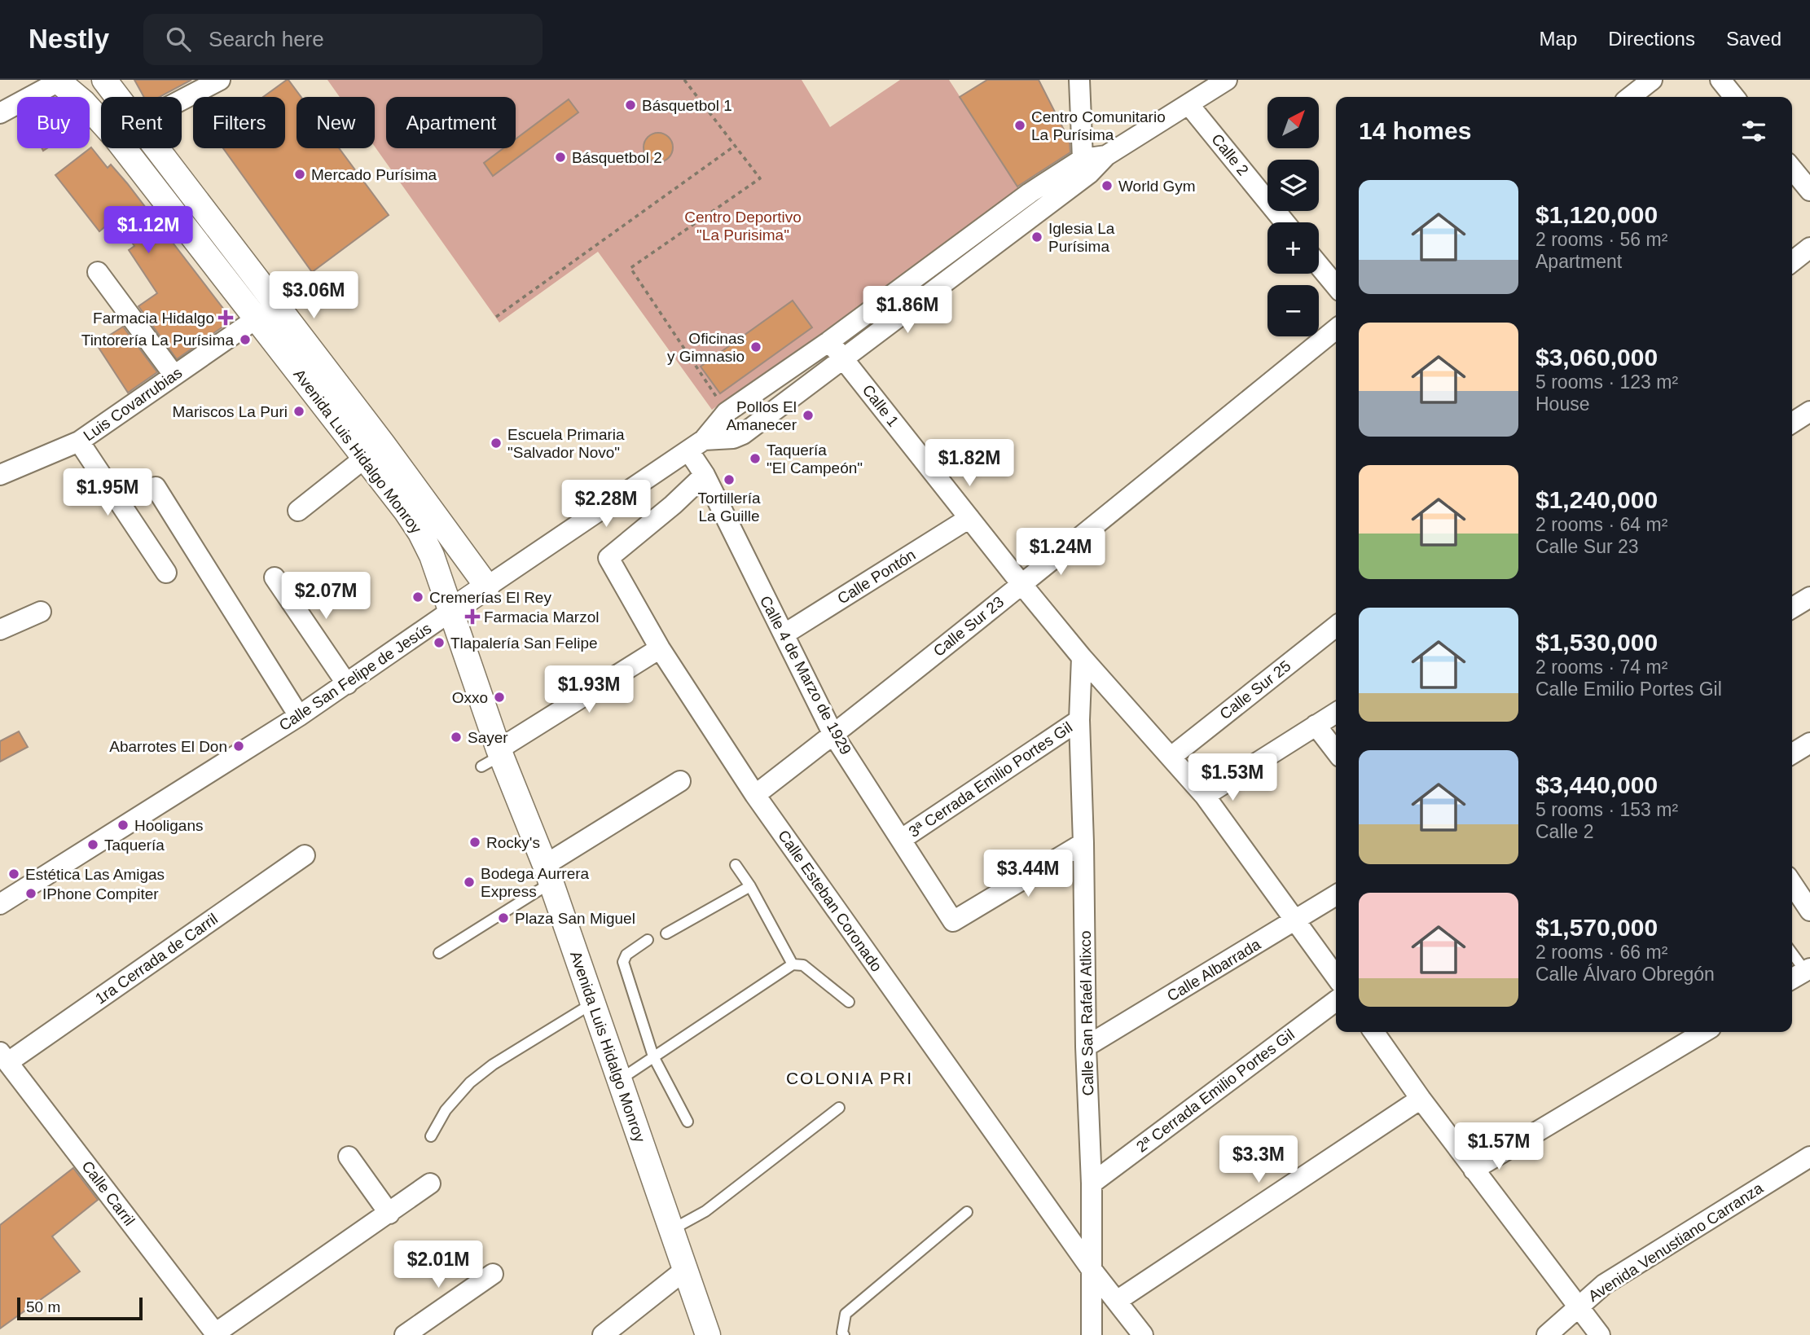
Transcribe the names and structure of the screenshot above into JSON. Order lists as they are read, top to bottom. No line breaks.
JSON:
{"streets":{"street":["Calle 2","Luis Covarrubias","Calle 1","Avenida Luis Hidalgo Monroy","Calle Pontón","Calle Sur 23","Calle 4 de Marzo de 1929","Calle San Felipe de Jesús","Calle Sur 25","3ª Cerrada Emilio Portes Gil","Calle Esteban Coronado","1ra Cerrada de Carril","Calle Albarrada","Calle San Rafaél Atlixco","2ª Cerrada Emilio Portes Gil","Calle Carril","Avenida Venustiano Carranza"]},"crossings":[["Luis Covarrubias","Avenida Luis Hidalgo Monroy"],["Calle 1","Calle Pontón"],["Calle 1","Calle Sur 23"],["Calle 1","Calle San Felipe de Jesús"],["Calle 1","Calle Sur 25"],["Calle 1","Calle Albarrada"],["Calle 1","Calle San Rafaél Atlixco"],["Avenida Luis Hidalgo Monroy","Calle San Felipe de Jesús"],["Calle Pontón","Calle 4 de Marzo de 1929"],["Calle Sur 23","Calle 4 de Marzo de 1929"],["Calle Sur 23","Calle Esteban Coronado"],["Calle 4 de Marzo de 1929","Calle San Felipe de Jesús"],["Calle 4 de Marzo de 1929","3ª Cerrada Emilio Portes Gil"],["Calle 4 de Marzo de 1929","Calle Esteban Coronado"],["Calle 4 de Marzo de 1929","Calle San Rafaél Atlixco"],["3ª Cerrada Emilio Portes Gil","Calle San Rafaél Atlixco"],["Calle Esteban Coronado","Calle San Rafaél Atlixco"],["1ra Cerrada de Carril","Calle Carril"],["Calle Albarrada","Calle San Rafaél Atlixco"],["Calle San Rafaél Atlixco","2ª Cerrada Emilio Portes Gil"]],"districts":["COLONIA PRI"],"parks":["Centro Deportivo \"La Purisima\""],"places":{"other":["Básquetbol 1","Centro Comunitario La Purísima","Básquetbol 2","Mercado Purísima","World Gym","Iglesia La Purísima","Tintorería La Purísima","Oficinas y Gimnasio","Mariscos La Puri","Pollos El Amanecer","Escuela Primaria \"Salvador Novo\"","Taquería \"El Campeón\"","Tortillería La Guille","Cremerías El Rey","Tlapalería San Felipe","Oxxo","Sayer","Abarrotes El Don","Hooligans","Rocky's","Taquería","Estética Las Amigas","Bodega Aurrera Express","IPhone Compiter","Plaza San Miguel"],"health":["Farmacia Hidalgo","Farmacia Marzol"]},"scale_bar":"50 m","north":"top right","page":{"header":"Nestly","search":"Search here","nav":["Map","Directions","Saved"],"map_buttons":["+","−"],"chip":["Buy","Rent","Filters","New","Apartment"],"heading":"14 homes","list":[{"name":"$1,120,000","note":"2 rooms · 56 m² · Apartment"},{"name":"$3,060,000","note":"5 rooms · 123 m² · House"},{"name":"$1,240,000","note":"2 rooms · 64 m² · Calle Sur 23"},{"name":"$1,530,000","note":"2 rooms · 74 m² · Calle Emilio Portes Gil"},{"name":"$3,440,000","note":"5 rooms · 153 m² · Calle 2"},{"name":"$1,570,000","note":"2 rooms · 66 m² · Calle Álvaro Obregón"}],"price":["$1.12M","$3.06M","$1.86M","$1.82M","$1.95M","$2.28M","$1.24M","$2.07M","$1.93M","$1.53M","$3.44M","$1.57M","$3.3M","$2.01M"],"scale":"50 m"}}
